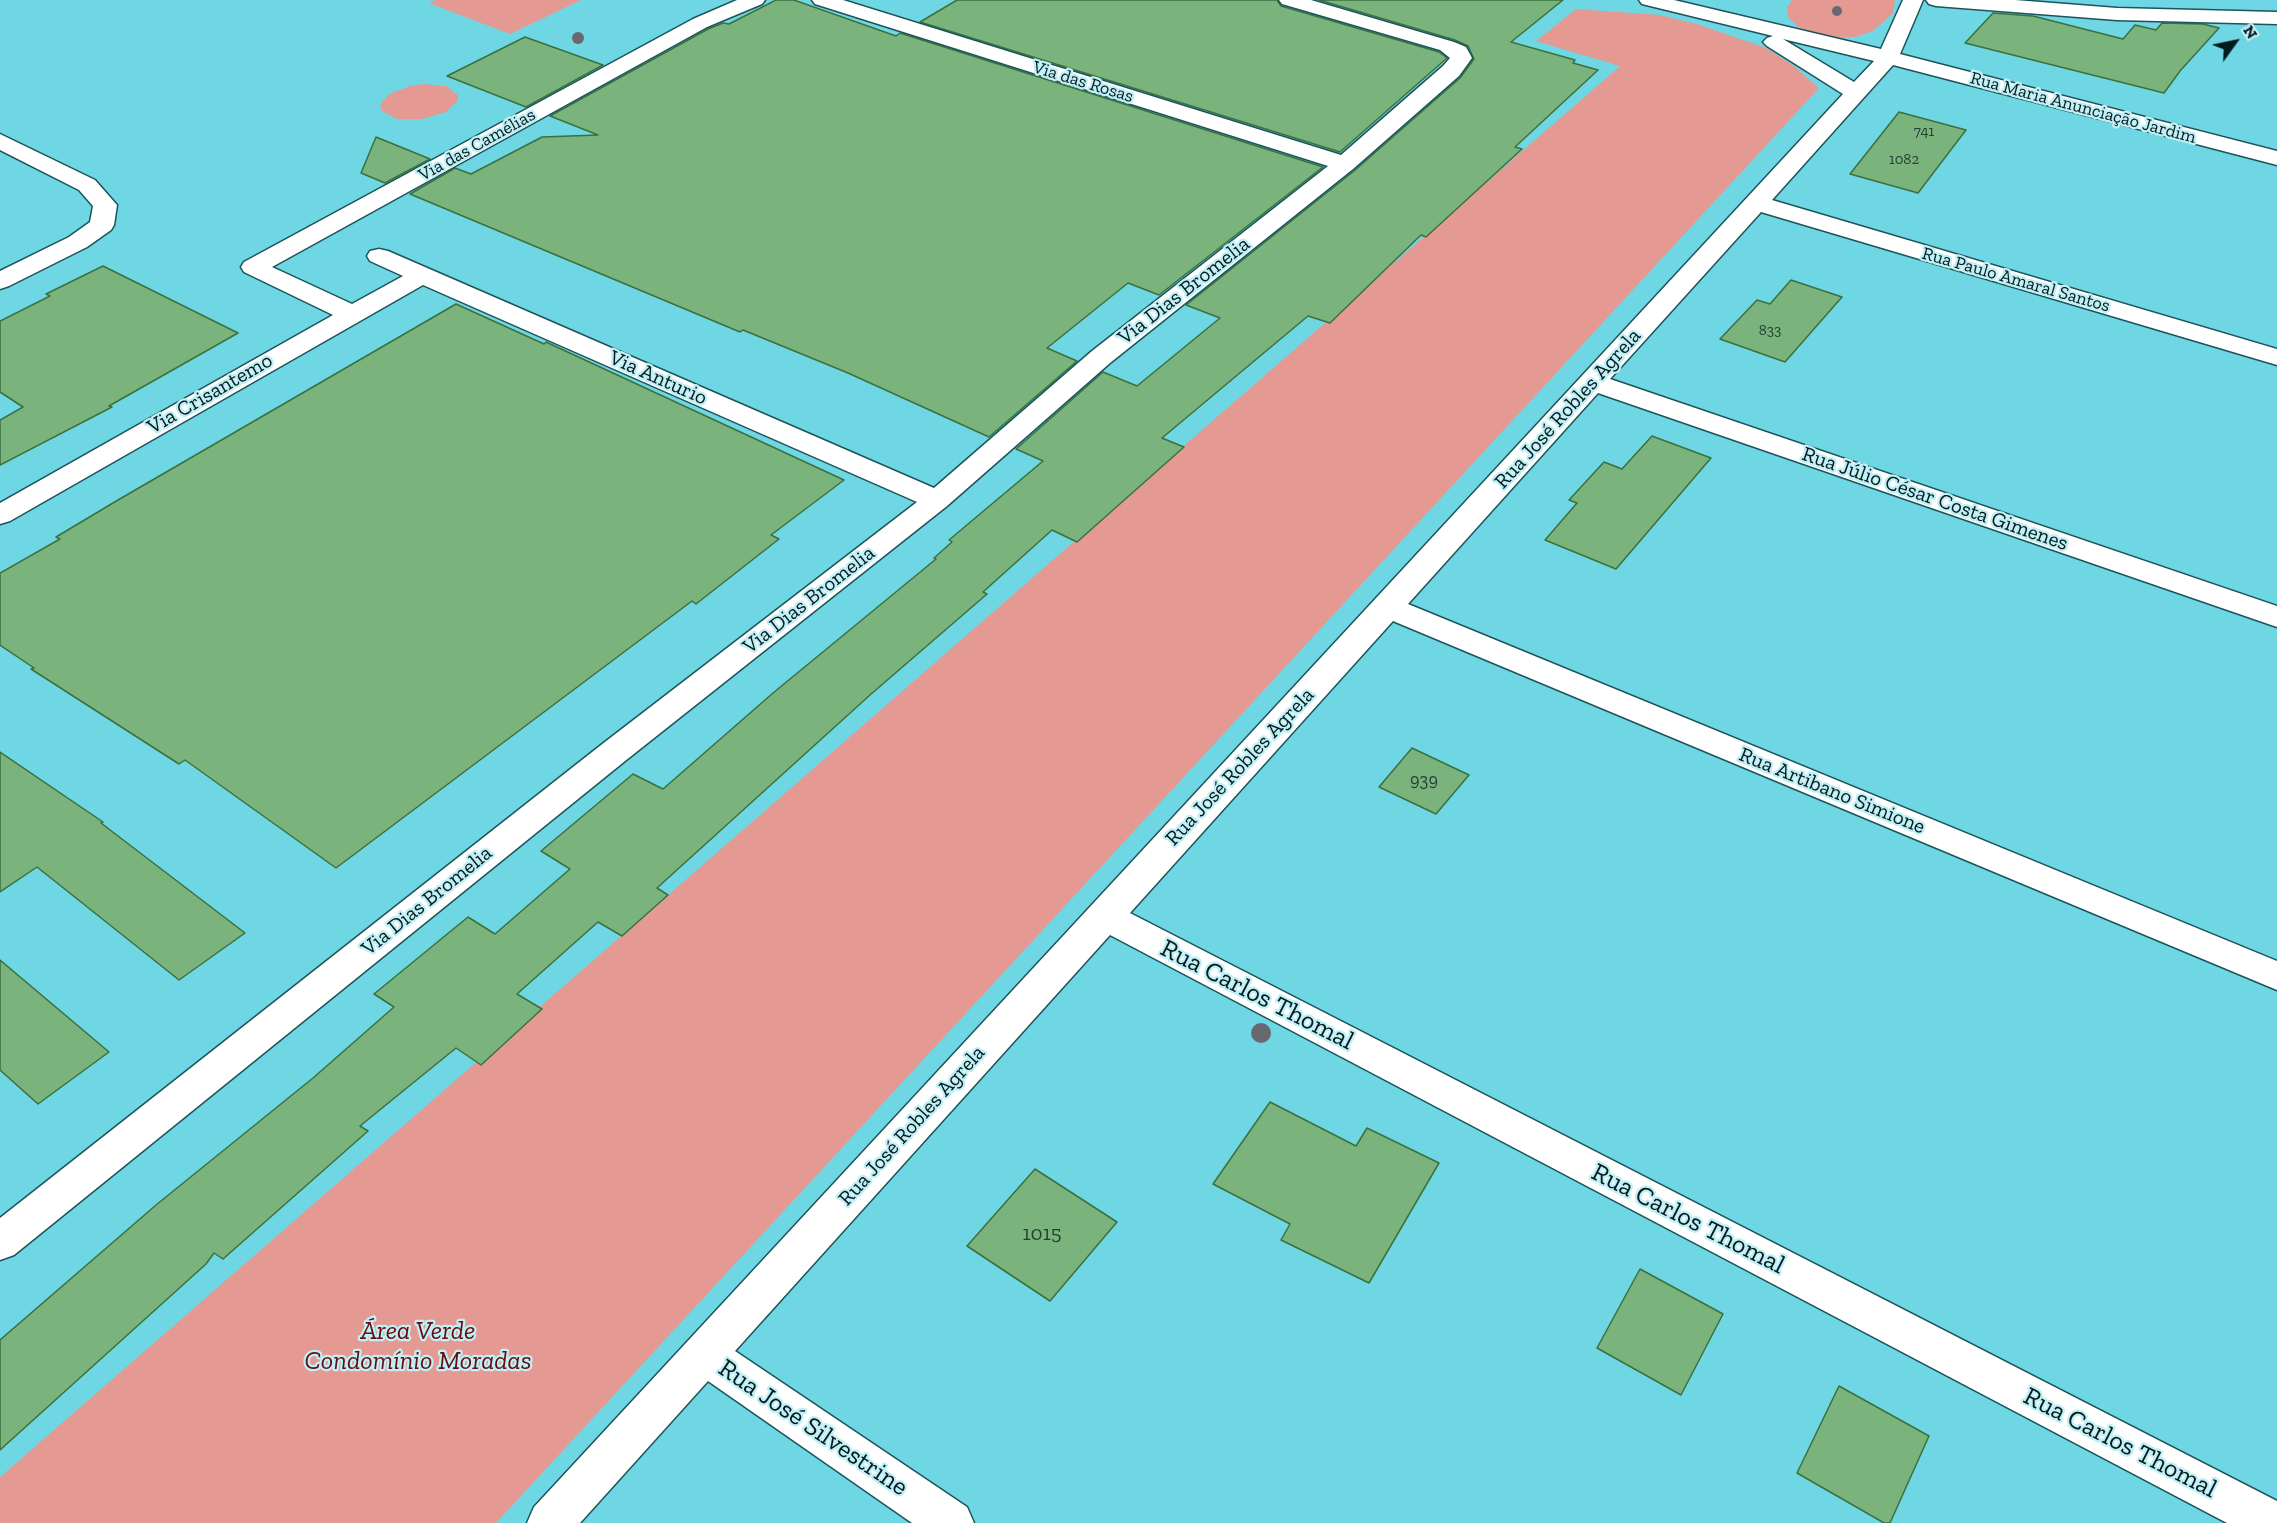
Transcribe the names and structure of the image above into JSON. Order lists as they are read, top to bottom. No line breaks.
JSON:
{"streets":{"street":["Via das Rosas","Rua Maria Anunciação Jardim","Via das Camélias","Rua Paulo Amaral Santos","Via Dias Bromelia","Via Anturio","Via Crisantemo","Rua José Robles Agrela","Rua Júlio César Costa Gimenes","Rua Artibano Simione","Rua Carlos Thomal","Rua José Silvestrine"]},"crossings":[["Via das Rosas","Via Dias Bromelia"],["Rua Maria Anunciação Jardim","Rua José Robles Agrela"],["Via das Camélias","Via Crisantemo"],["Rua Paulo Amaral Santos","Rua José Robles Agrela"],["Via Dias Bromelia","Via Anturio"],["Via Anturio","Via Crisantemo"],["Rua José Robles Agrela","Rua Júlio César Costa Gimenes"],["Rua José Robles Agrela","Rua Artibano Simione"],["Rua José Robles Agrela","Rua Carlos Thomal"],["Rua José Robles Agrela","Rua José Silvestrine"]],"parks":["Área Verde Condomínio Moradas"],"house_numbers":["741","1082","833","939","1015"],"north":"top right"}
